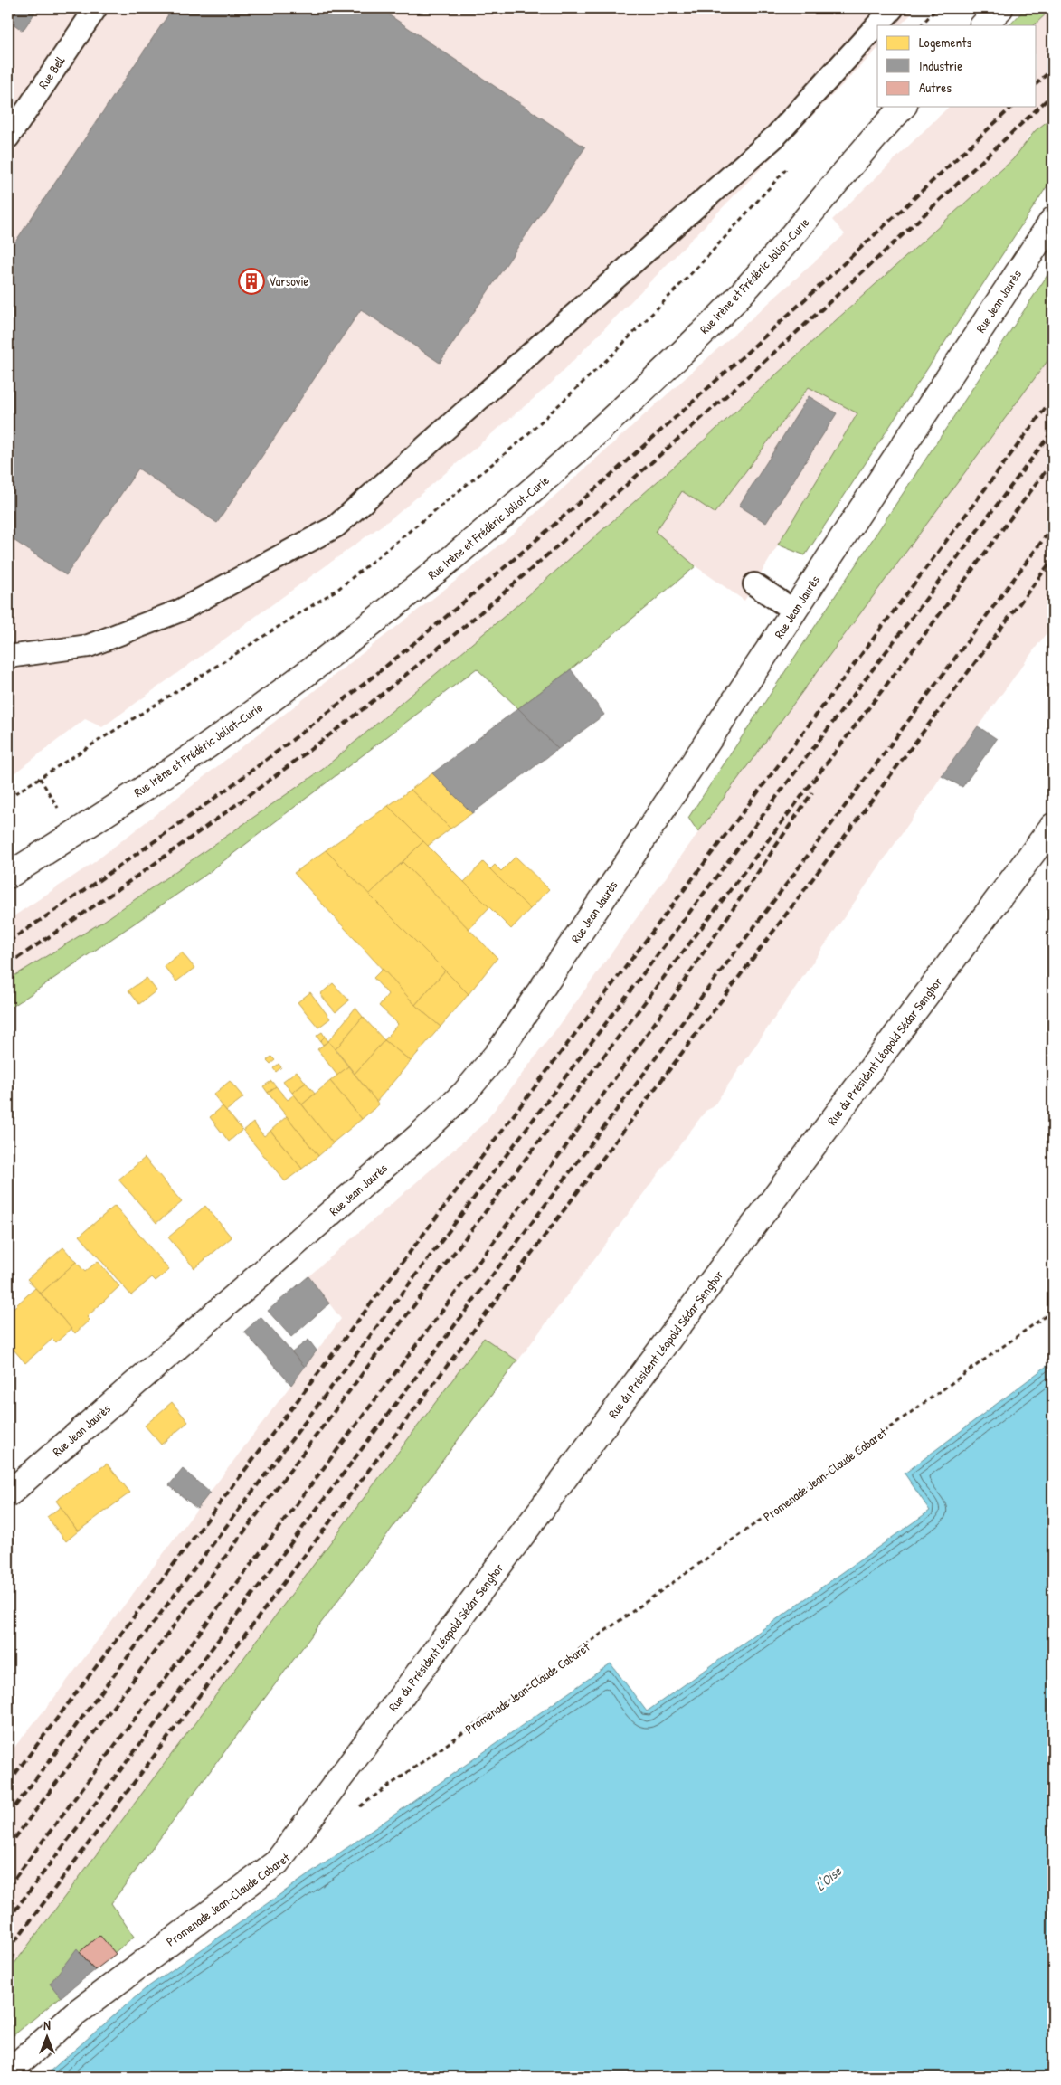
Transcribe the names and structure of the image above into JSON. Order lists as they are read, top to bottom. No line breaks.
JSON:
{"streets":{"street":["Rue Irène et Frédéric Joliot-Curie","Rue Jean Jaurès","Rue du Président Léopold Sédar Senghor","Promenade Jean-Claude Cabaret"],"lane":["Rue Bell"]},"crossings":[["Rue du Président Léopold Sédar Senghor","Promenade Jean-Claude Cabaret"]],"water":["L'Oise"],"places":{"building":["Varsovie"]},"legend":["Logements","Industrie","Autres"],"north":"top"}
